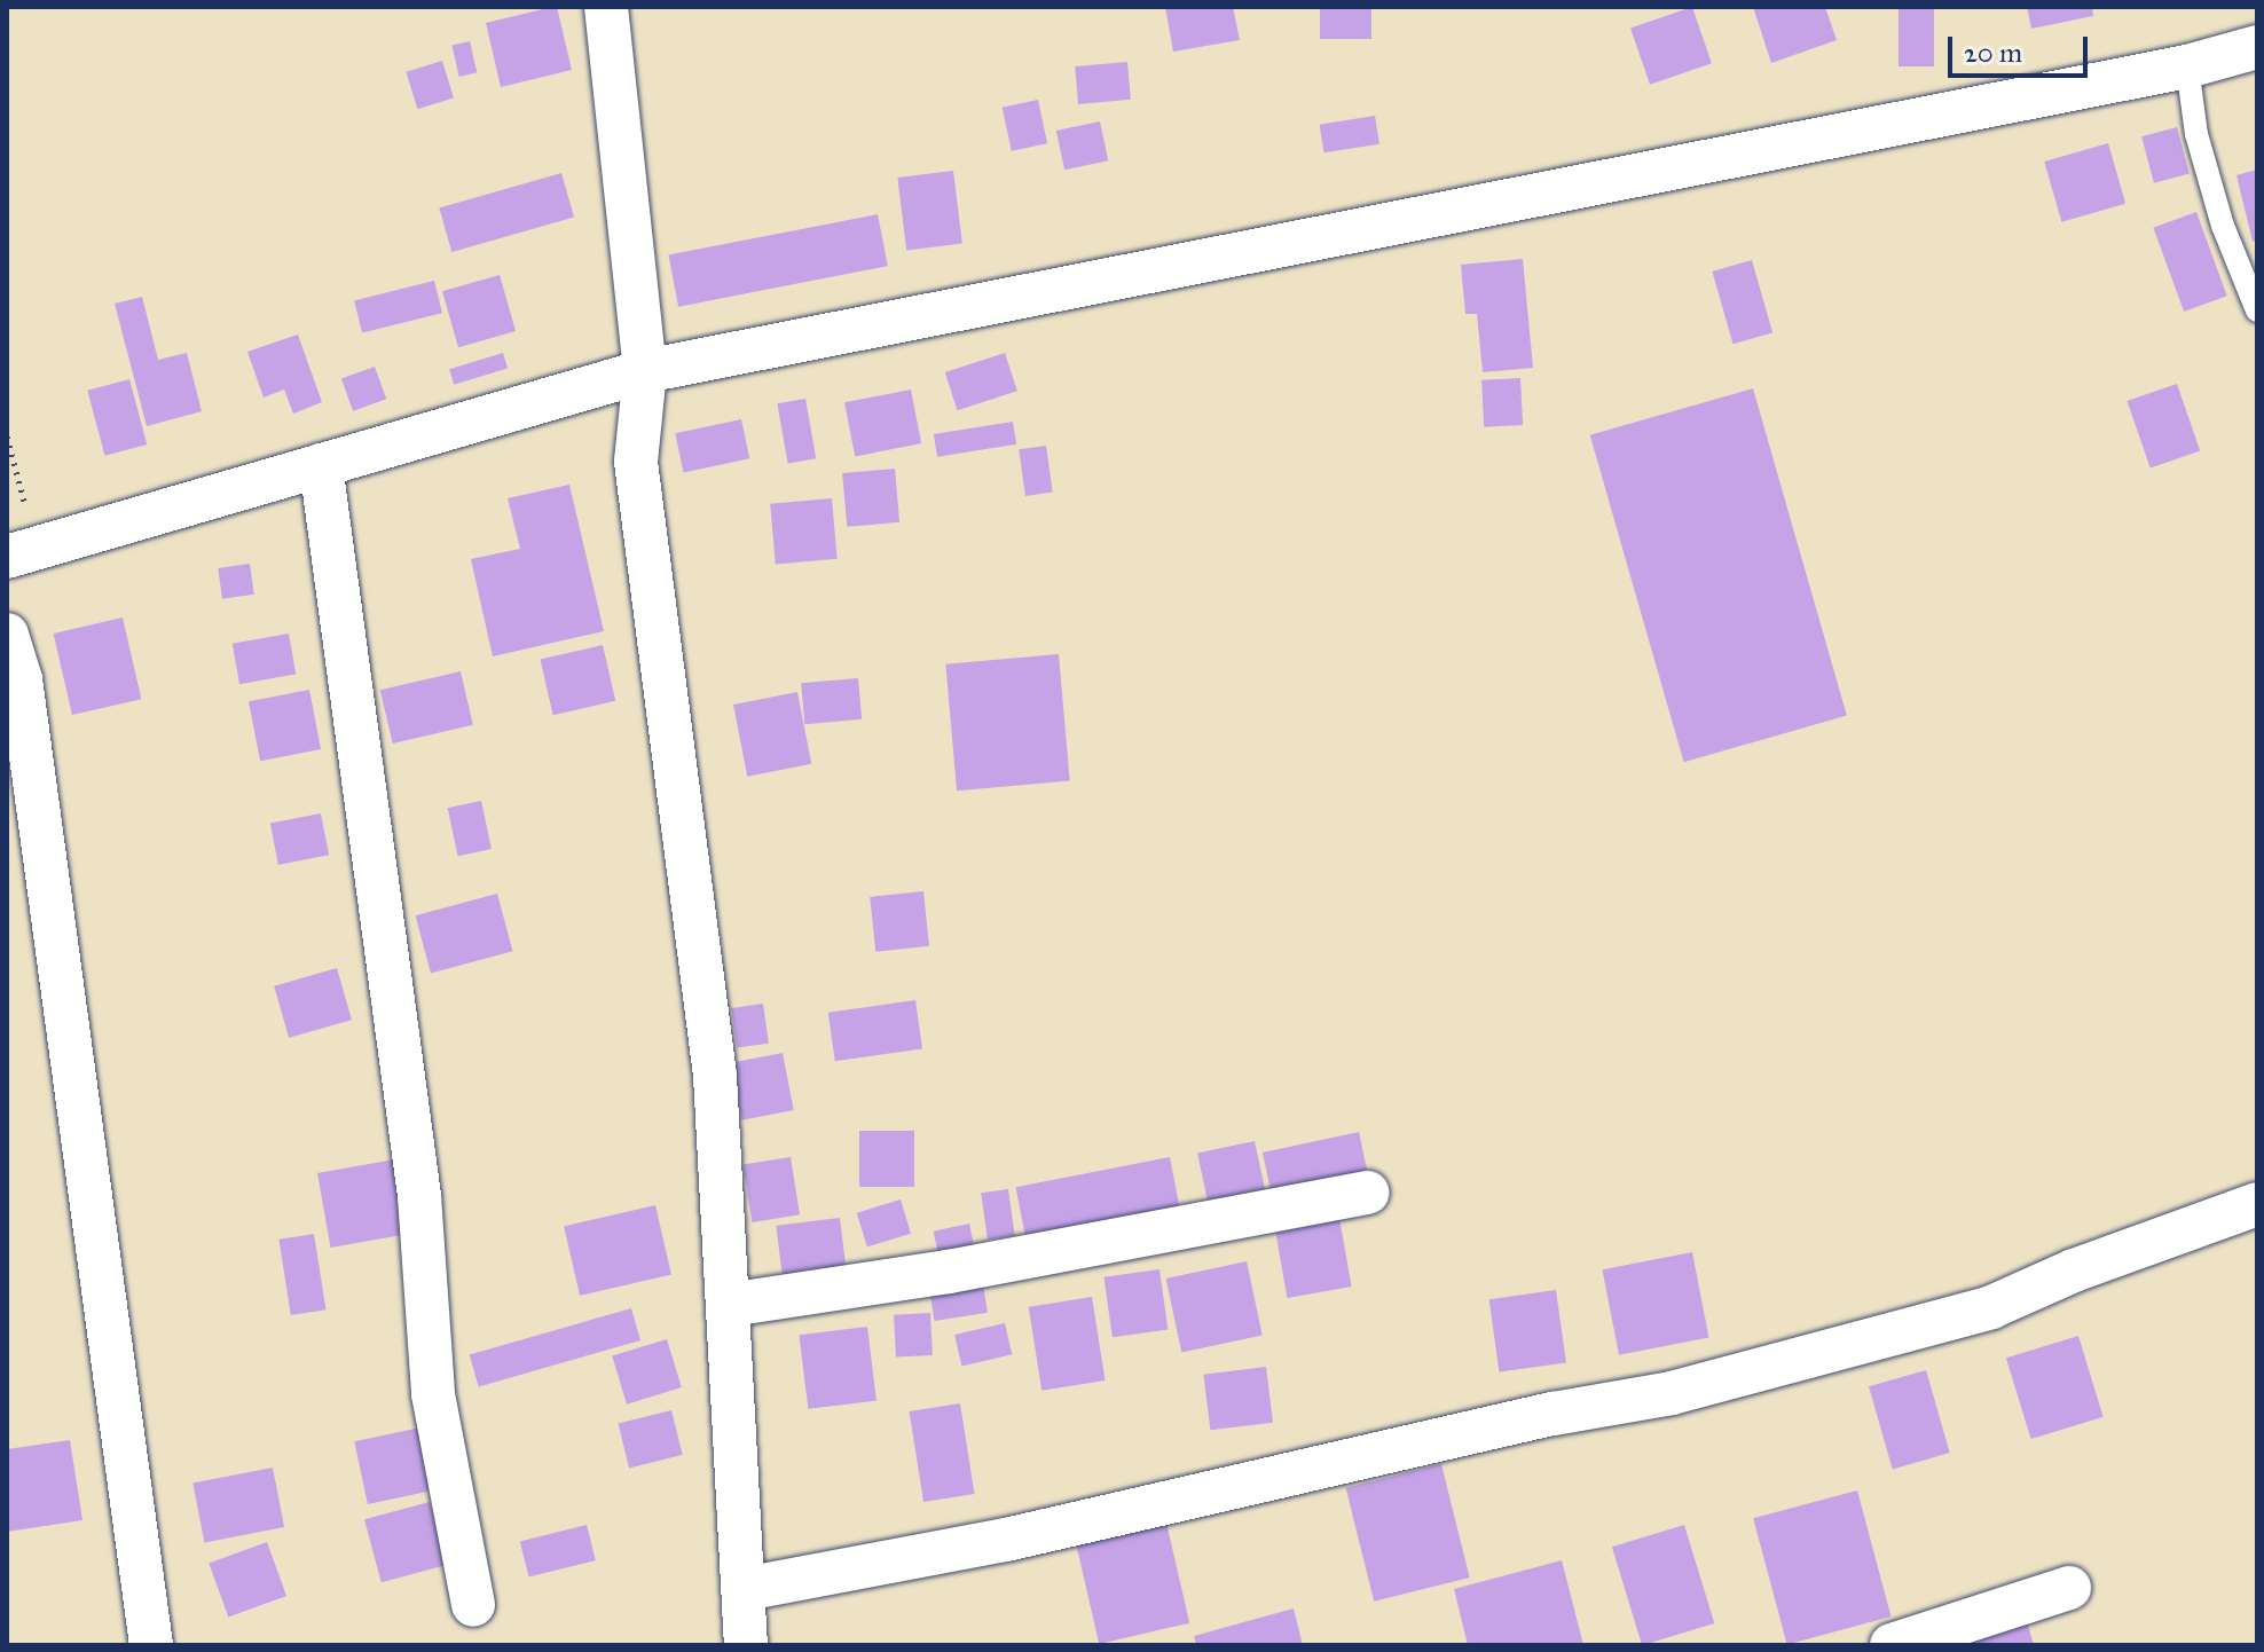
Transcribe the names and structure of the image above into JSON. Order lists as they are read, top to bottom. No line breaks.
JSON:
{"scale_bar":"20 m"}
